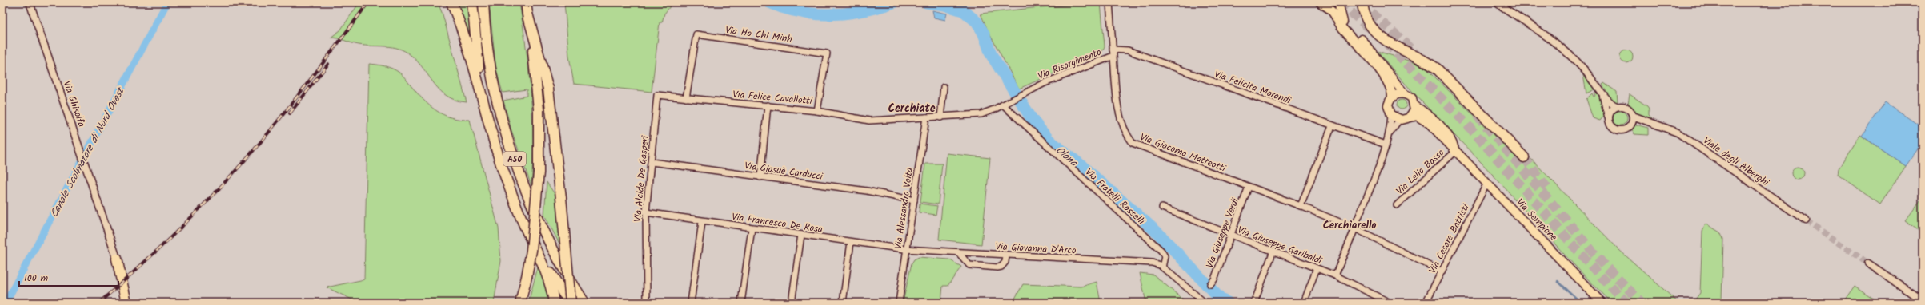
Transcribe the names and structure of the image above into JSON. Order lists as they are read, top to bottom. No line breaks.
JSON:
{"streets":{"highway":["A50"],"main road":["Via Sempione"],"street":["Via Ho Chi Minh","Via Risorgimento","Via Felicita Morandi","Via Felice Cavallotti","Via Ghisolfa","Via Giacomo Matteotti","Viale degli Alberghi","Via Giosuè Carducci","Via Lelio Basso","Via Alcide De Gasperi","Via Fratelli Rosselli","Via Alessandro Volta","Via Francesco De Rosa","Via Giuseppe Verdi","Via Cesare Battisti","Via Giuseppe Garibaldi","Via Giovanna D'Arco"]},"crossings":[["Via Ho Chi Minh","Via Felice Cavallotti"],["Via Risorgimento","Via Felicita Morandi"],["Via Risorgimento","Via Felice Cavallotti"],["Via Risorgimento","Via Giacomo Matteotti"],["Via Risorgimento","Via Fratelli Rosselli"],["Via Felice Cavallotti","Via Alcide De Gasperi"],["Via Felice Cavallotti","Via Alessandro Volta"],["Via Giacomo Matteotti","Via Giuseppe Verdi"],["Via Giosuè Carducci","Via Alcide De Gasperi"],["Via Giosuè Carducci","Via Alessandro Volta"],["Via Lelio Basso","Via Sempione"],["Via Alcide De Gasperi","Via Francesco De Rosa"],["Via Fratelli Rosselli","Via Giovanna D'Arco"],["Via Alessandro Volta","Via Francesco De Rosa"],["Via Alessandro Volta","Via Giovanna D'Arco"],["Via Sempione","Via Cesare Battisti"],["Via Francesco De Rosa","Via Giovanna D'Arco"],["Via Giuseppe Verdi","Via Giuseppe Garibaldi"]],"districts":["Cerchiate","Cerchiarello"],"water":["Canale Scolmatore di Nord Ovest","Olona"],"scale_bar":"100 m"}
